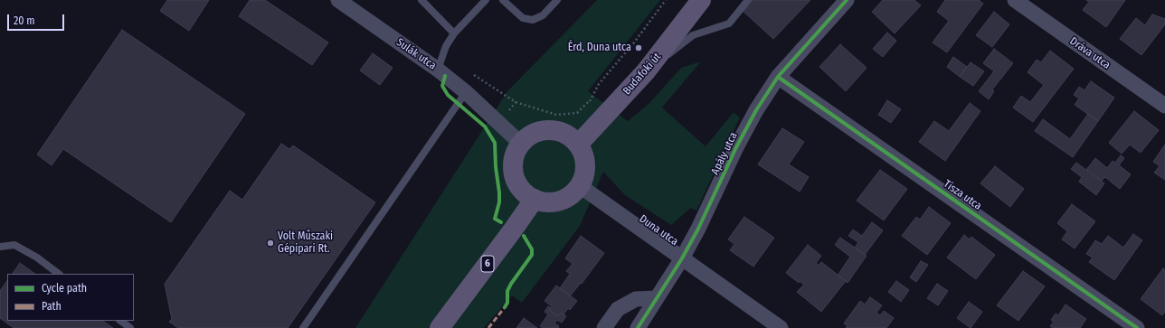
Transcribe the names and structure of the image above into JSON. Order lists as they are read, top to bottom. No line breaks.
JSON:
{"streets":{"main road":["Budafoki út","6"],"street":["Dráva utca","Sulák utca","Apály utca","Tisza utca","Duna utca"]},"crossings":[["Sulák utca","Budafoki út"],["Sulák utca","Duna utca"],["Sulák utca","6"],["Budafoki út","Duna utca"],["Budafoki út","6"],["Apály utca","Tisza utca"],["Apály utca","Duna utca"],["Duna utca","6"]],"places":["Érd, Duna utca","Volt Műszaki Gépipari Rt."],"legend":["Cycle path","Path"],"scale_bar":"20 m"}
